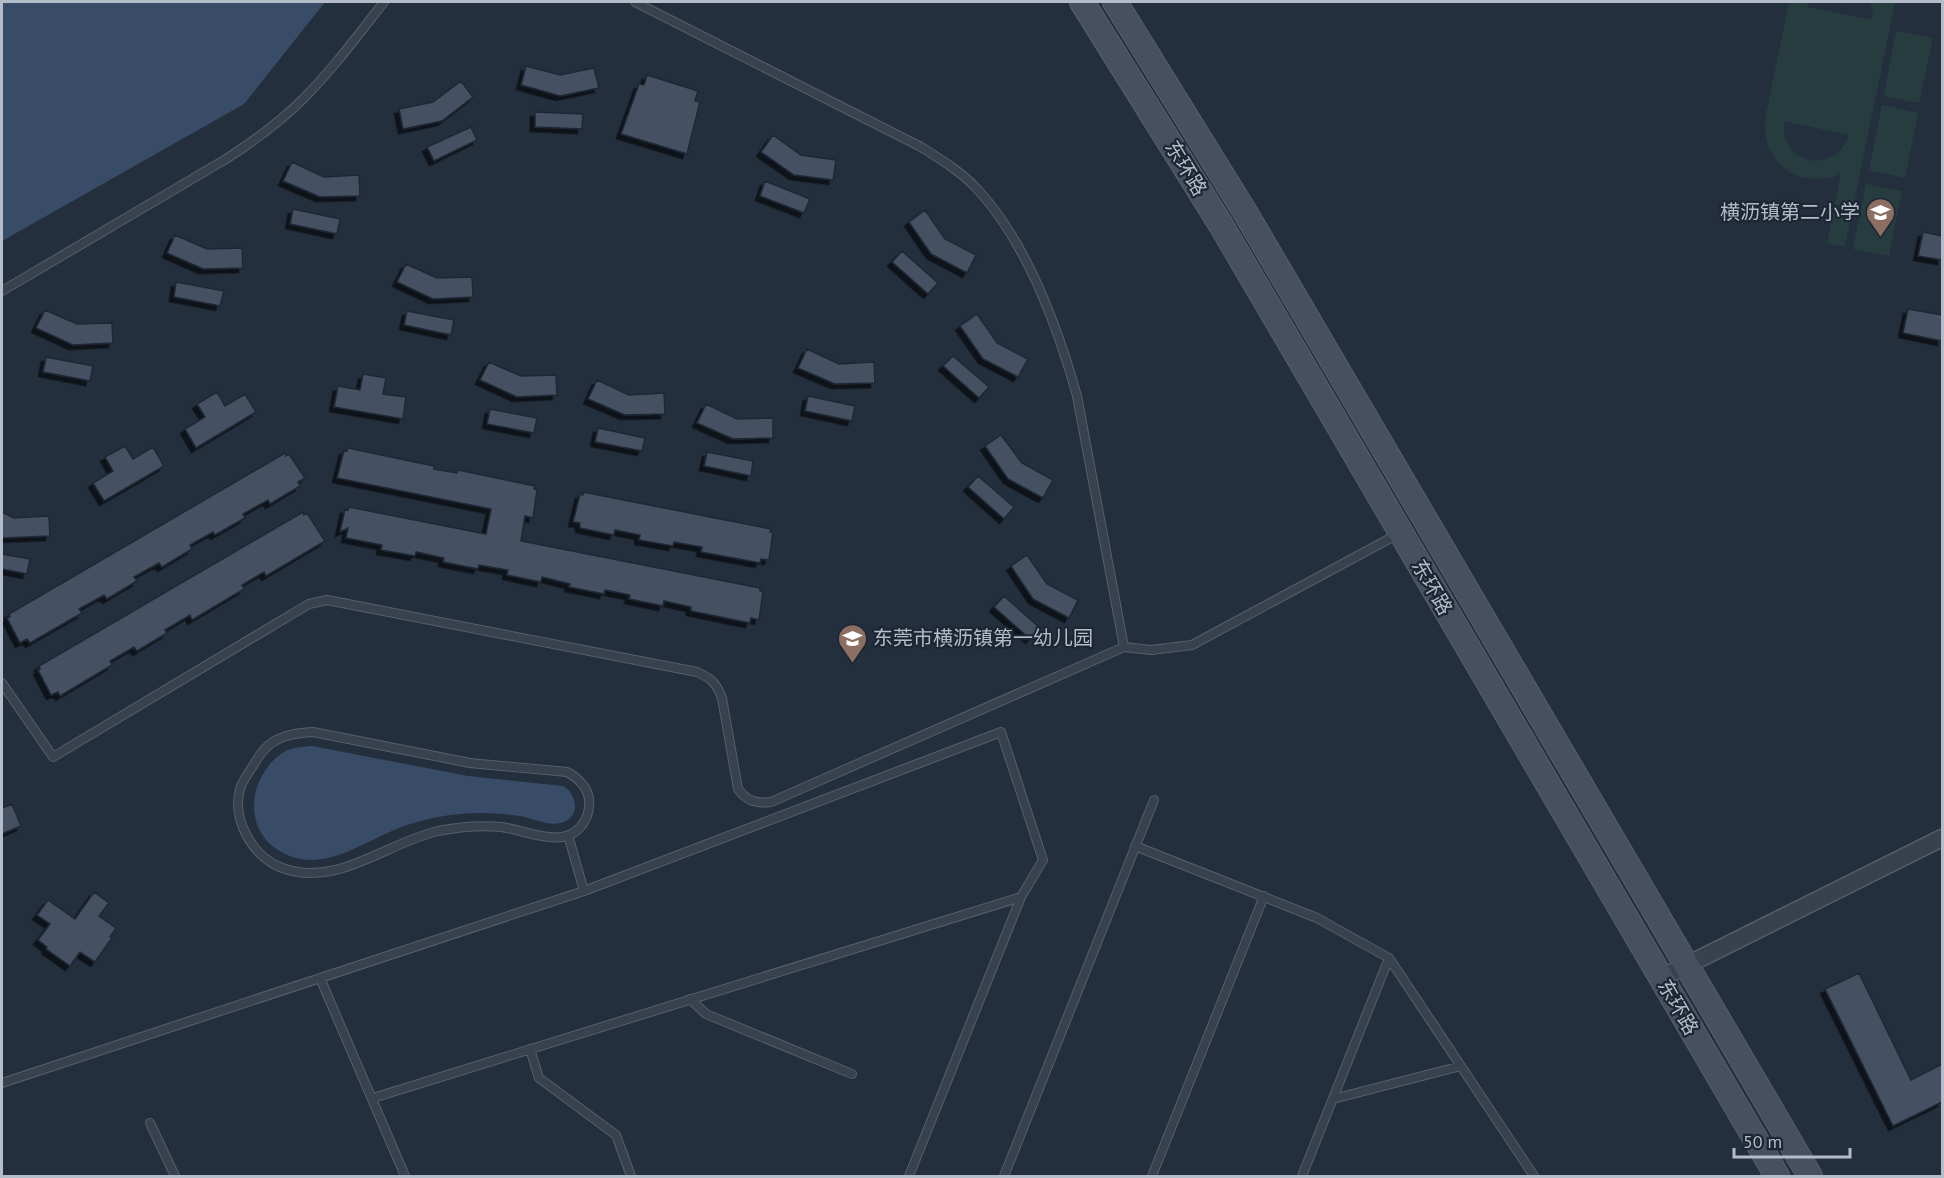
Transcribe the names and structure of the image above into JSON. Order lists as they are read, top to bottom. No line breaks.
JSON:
{"streets":{"main road":["东环路"]},"places":{"school or university":["横沥镇第二小学","东莞市横沥镇第一幼儿园"]},"scale_bar":"50 m"}
